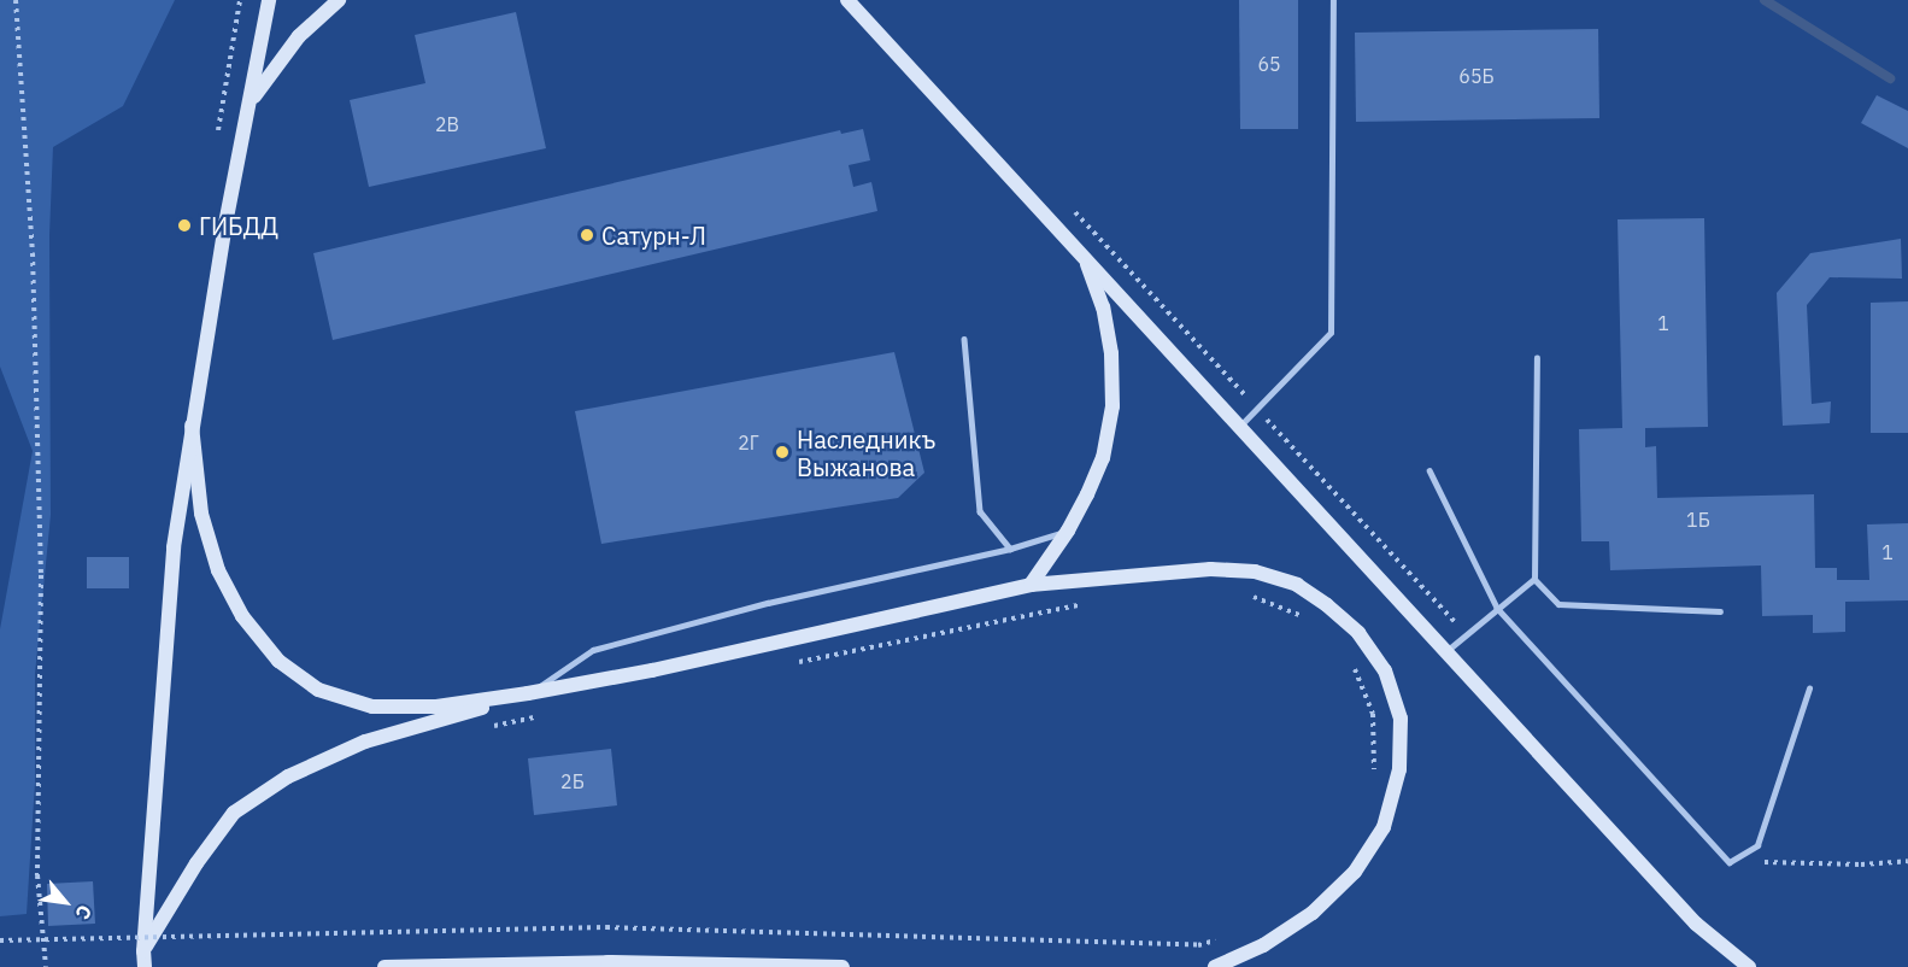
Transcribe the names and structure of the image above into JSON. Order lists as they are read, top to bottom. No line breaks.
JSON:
{"places":["ГИБДД","Сатурн-Л","Наследникъ Выжанова"],"house_numbers":["65","65Б","2В","1","2Г","1Б","1","2Б"],"north":"bottom right"}
